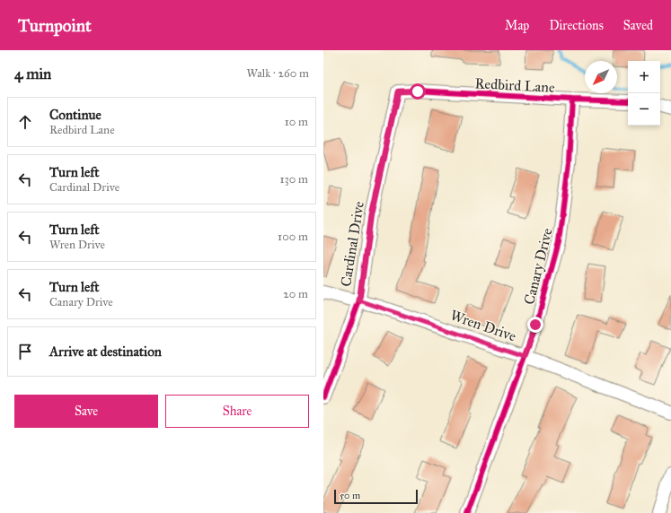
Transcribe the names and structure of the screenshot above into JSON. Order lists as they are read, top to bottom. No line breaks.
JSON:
{"streets":{"street":["Redbird Lane","Cardinal Drive","Canary Drive","Wren Drive"]},"crossings":[["Redbird Lane","Cardinal Drive"],["Redbird Lane","Canary Drive"],["Cardinal Drive","Wren Drive"],["Canary Drive","Wren Drive"]],"scale_bar":"50 m","north":"bottom left","page":{"header":"Turnpoint","nav":["Map","Directions","Saved"],"heading":["4 min","Walk · 260 m"],"map_buttons":["+","−"],"list":[["Continue","Redbird Lane","10 m"],["Turn left","Cardinal Drive","130 m"],["Turn left","Wren Drive","100 m"],["Turn left","Canary Drive","20 m"],"Arrive at destination"],"buttons":["Save","Share"],"scale":"50 m"}}
